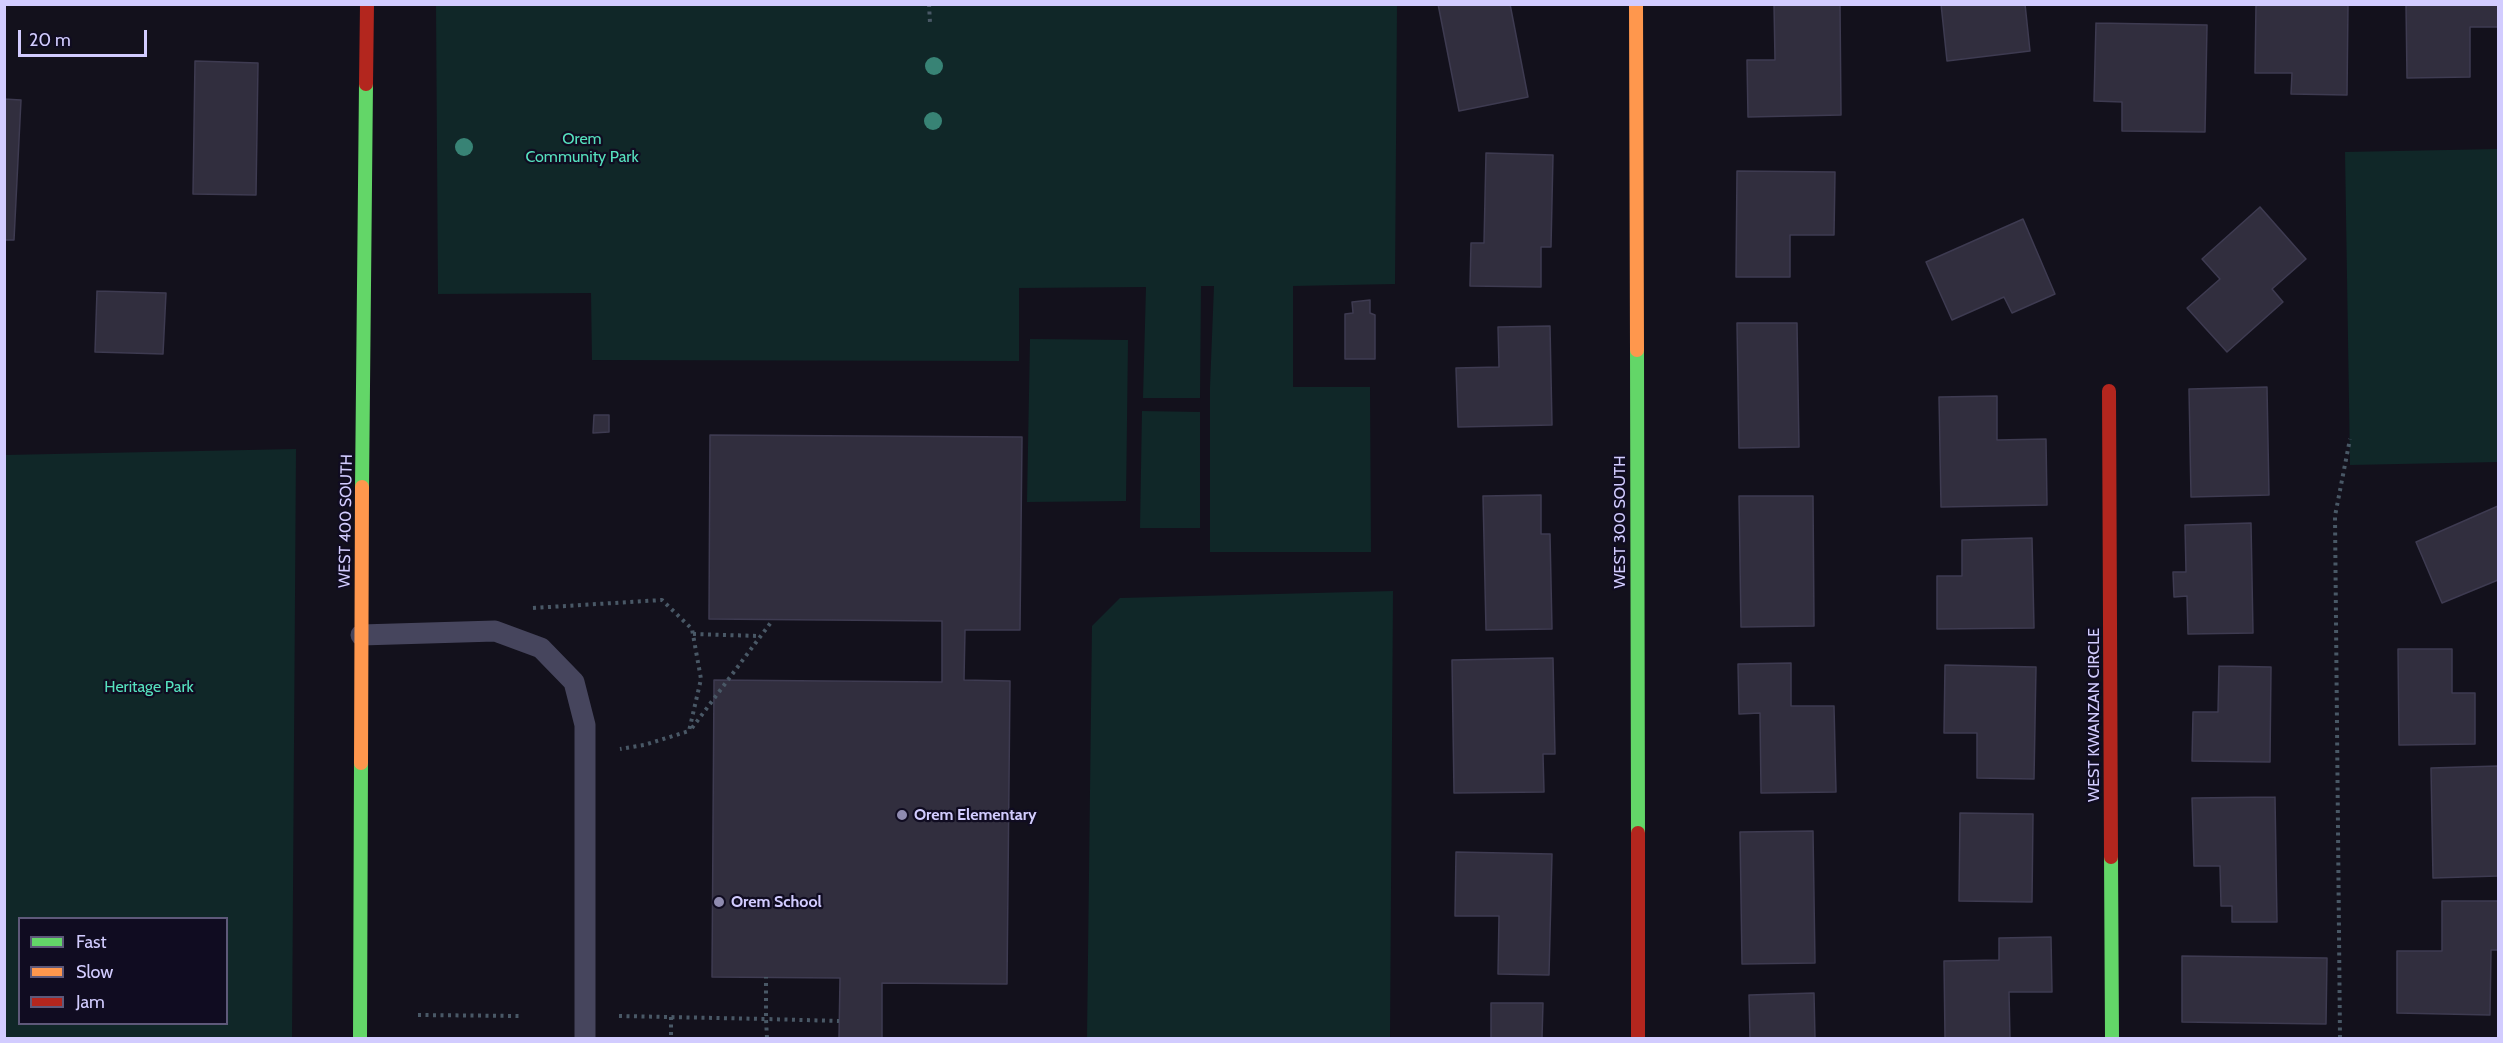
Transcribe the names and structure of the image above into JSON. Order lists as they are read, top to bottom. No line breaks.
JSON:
{"streets":{"street":["WEST 400 SOUTH","WEST 300 SOUTH","WEST KWANZAN CIRCLE"]},"parks":["Orem Community Park","Heritage Park"],"places":["Orem Elementary","Orem School"],"legend":["Fast","Slow","Jam"],"scale_bar":"20 m"}
